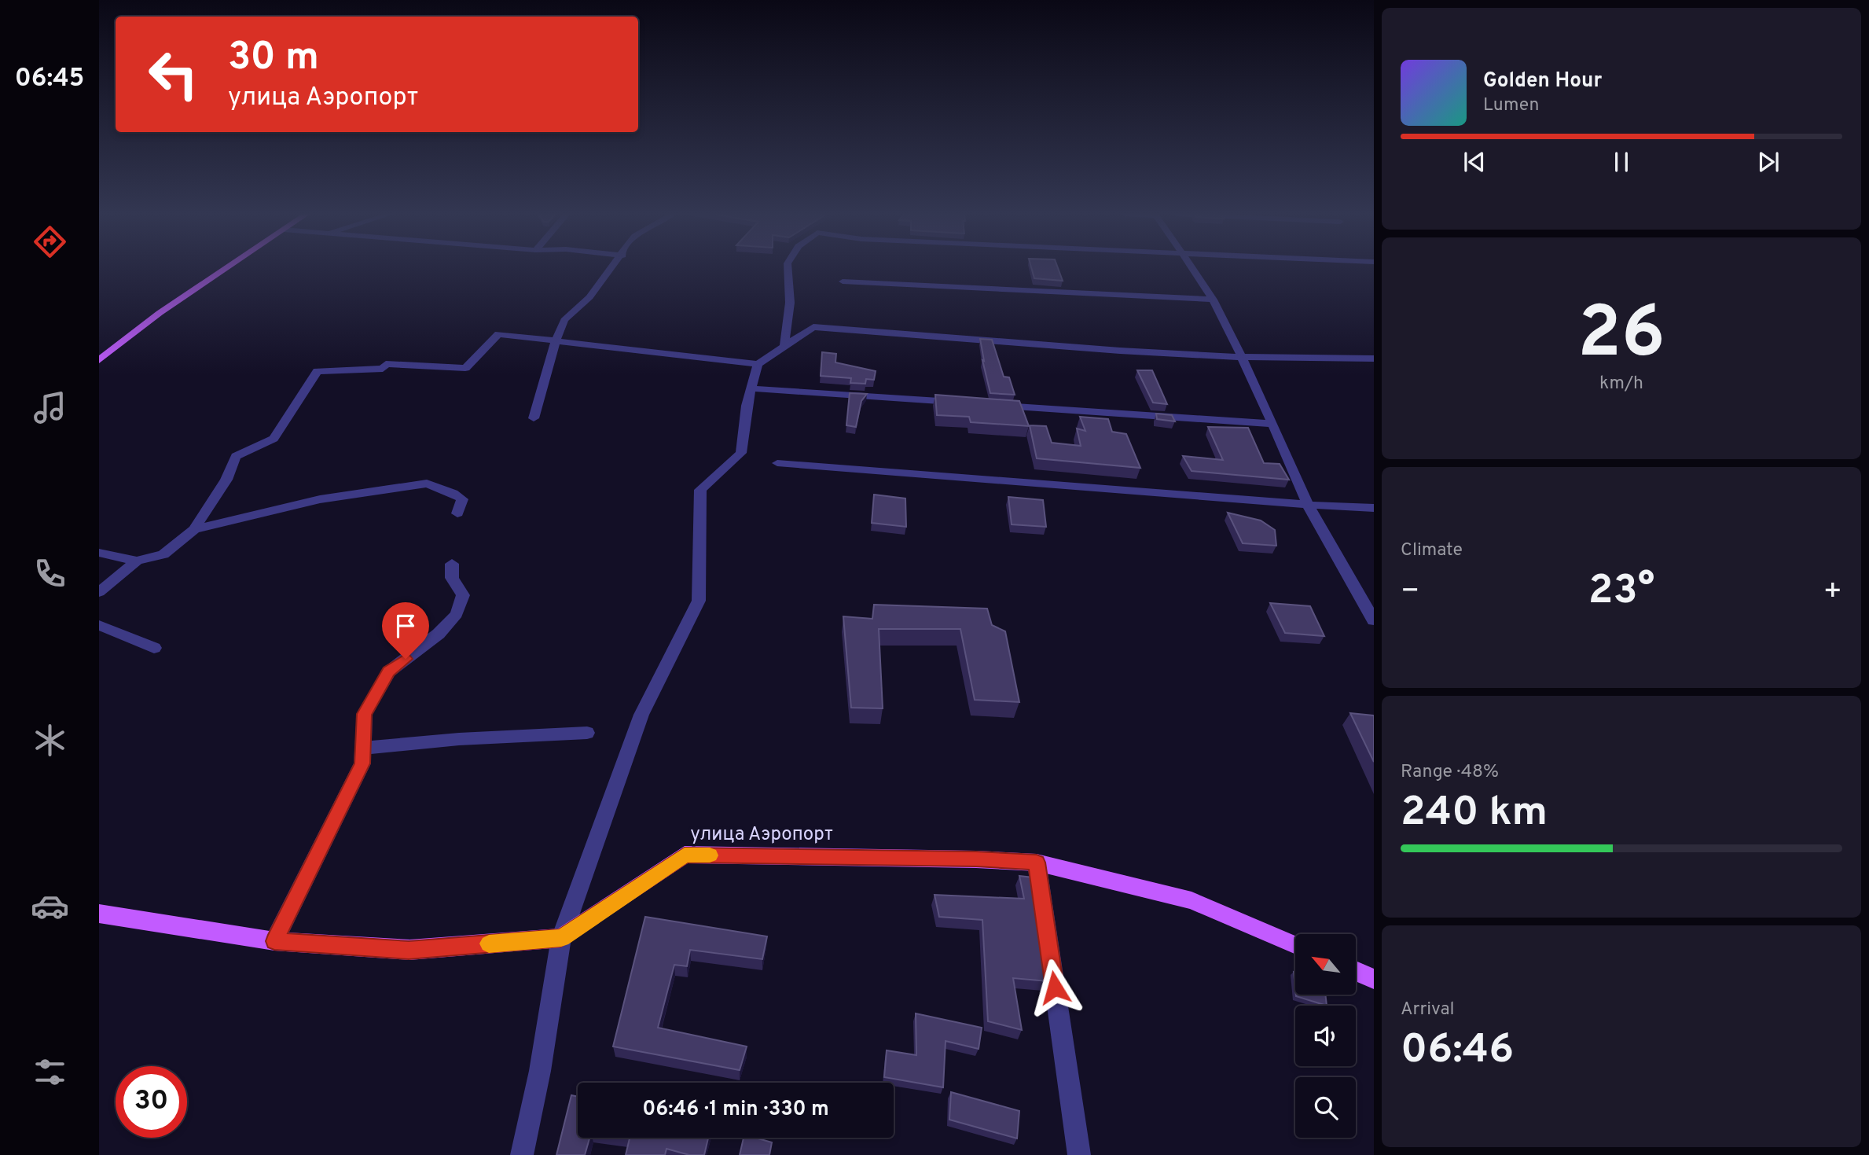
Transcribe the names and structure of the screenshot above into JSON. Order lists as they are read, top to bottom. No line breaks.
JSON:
{"streets":{"main road":["улица Аэропорт"]},"north":"top left","page":{"tabs":"06:45","turn":["30 m","улица Аэропорт"],"song":["Golden Hour","Lumen"],"tile":[["26","km/h"],"Climate",["Range · 48%","240 km"],["Arrival","06:46"]],"heat":["−","23°","+"],"limit":"30","trip":"06:46 · 1 min · 330 m"}}
